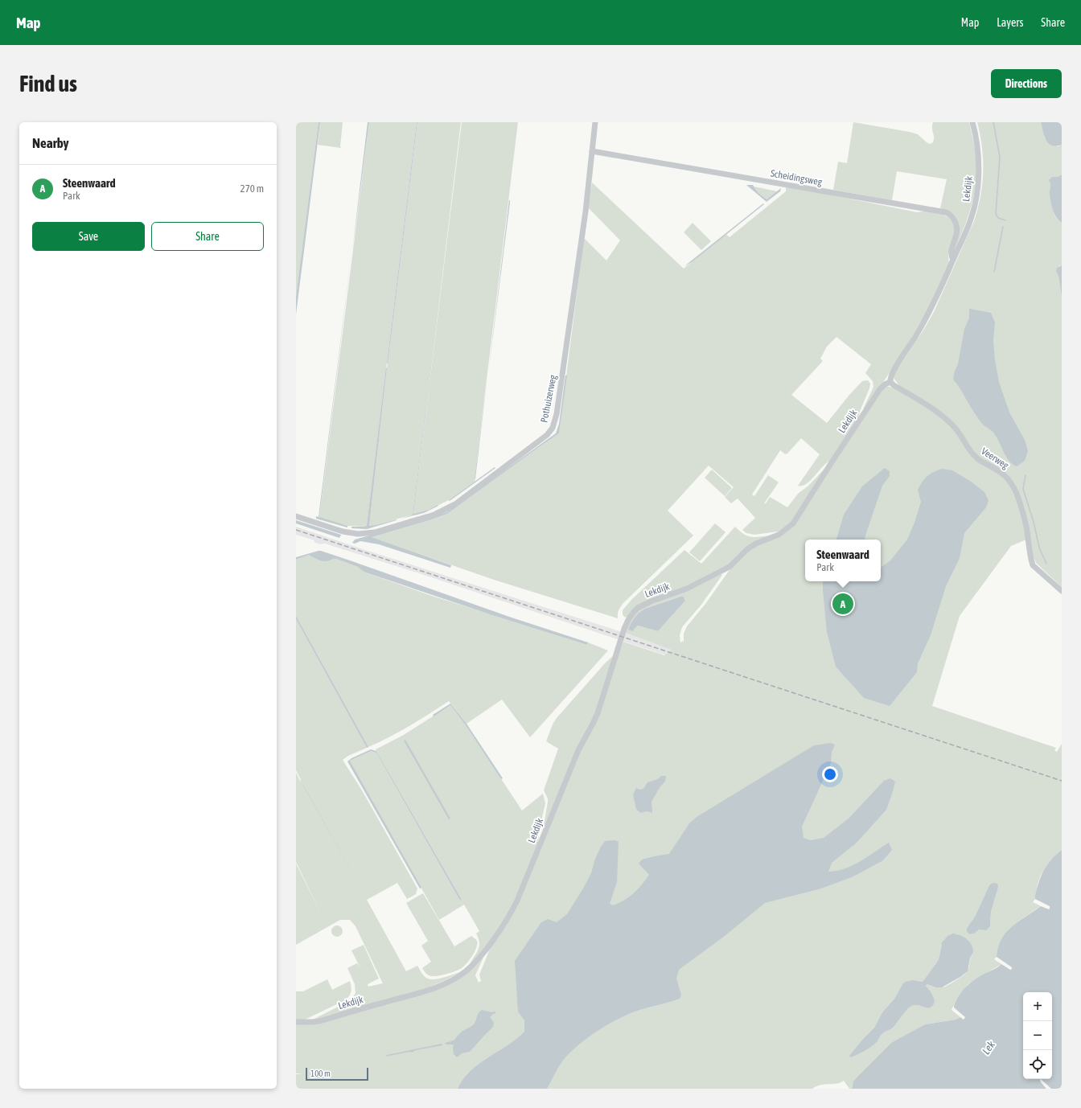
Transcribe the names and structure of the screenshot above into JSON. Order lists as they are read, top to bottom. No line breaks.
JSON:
{"streets":{"street":["Scheidingsweg","Lekdijk","Pothuizerweg","Veerweg"]},"crossings":[["Scheidingsweg","Lekdijk"],["Scheidingsweg","Pothuizerweg"],["Lekdijk","Veerweg"]],"water":["Lek"],"scale_bar":"100 m","page":{"header":"Map","nav":["Map","Layers","Share"],"buttons":["Directions",["Save","Share"]],"title":"Find us","heading":"Nearby","list":[{"mark":"A","name":"Steenwaard","note":"Park","value":"270 m"}],"popup":["Steenwaard","Park"],"pins":"A","map_buttons":["+","−"],"scale":"100 m"}}
